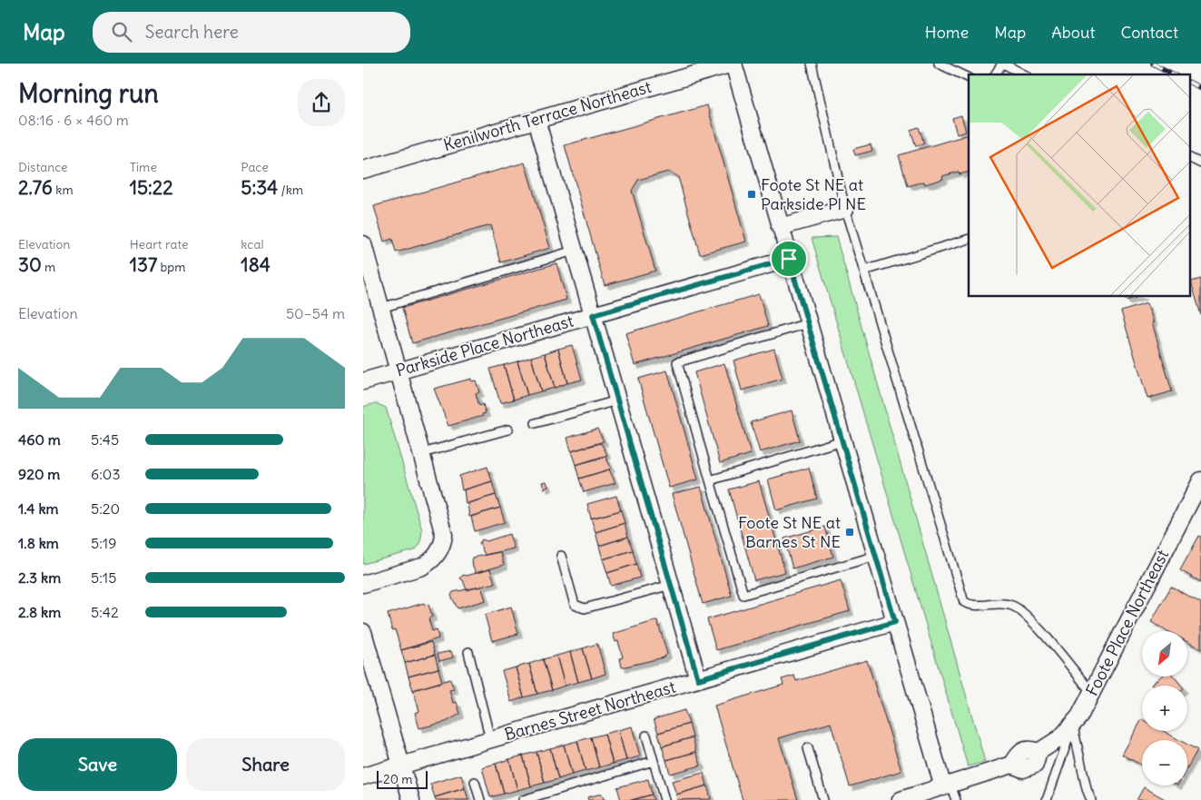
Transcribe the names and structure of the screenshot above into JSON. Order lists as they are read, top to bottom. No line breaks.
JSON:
{"streets":{"street":["Kenilworth Terrace Northeast","Parkside Place Northeast","Foote Place Northeast","Barnes Street Northeast"]},"places":{"transit":["Foote St NE at Parkside Pl NE","Foote St NE at Barnes St NE"]},"scale_bar":"20 m","north":"bottom left","page":{"header":"Map","search":"Search here","nav":["Home","Map","About","Contact"],"heading":["Morning run","08:16 · 6 × 460 m"],"stats":[["Distance","2.76 km"],["Time","15:22"],["Pace","5:34 /km"],["Elevation","30 m"],["Heart rate","137 bpm"],["kcal","184"]],"chart":["Elevation","50–54 m"],"list":[{"name":"460 m","note":"5:45"},{"name":"920 m","note":"6:03"},{"name":"1.4 km","note":"5:20"},{"name":"1.8 km","note":"5:19"},{"name":"2.3 km","note":"5:15"},{"name":"2.8 km","note":"5:42"}],"map_buttons":["+","−"],"buttons":["Save","Share"],"scale":"20 m"}}
